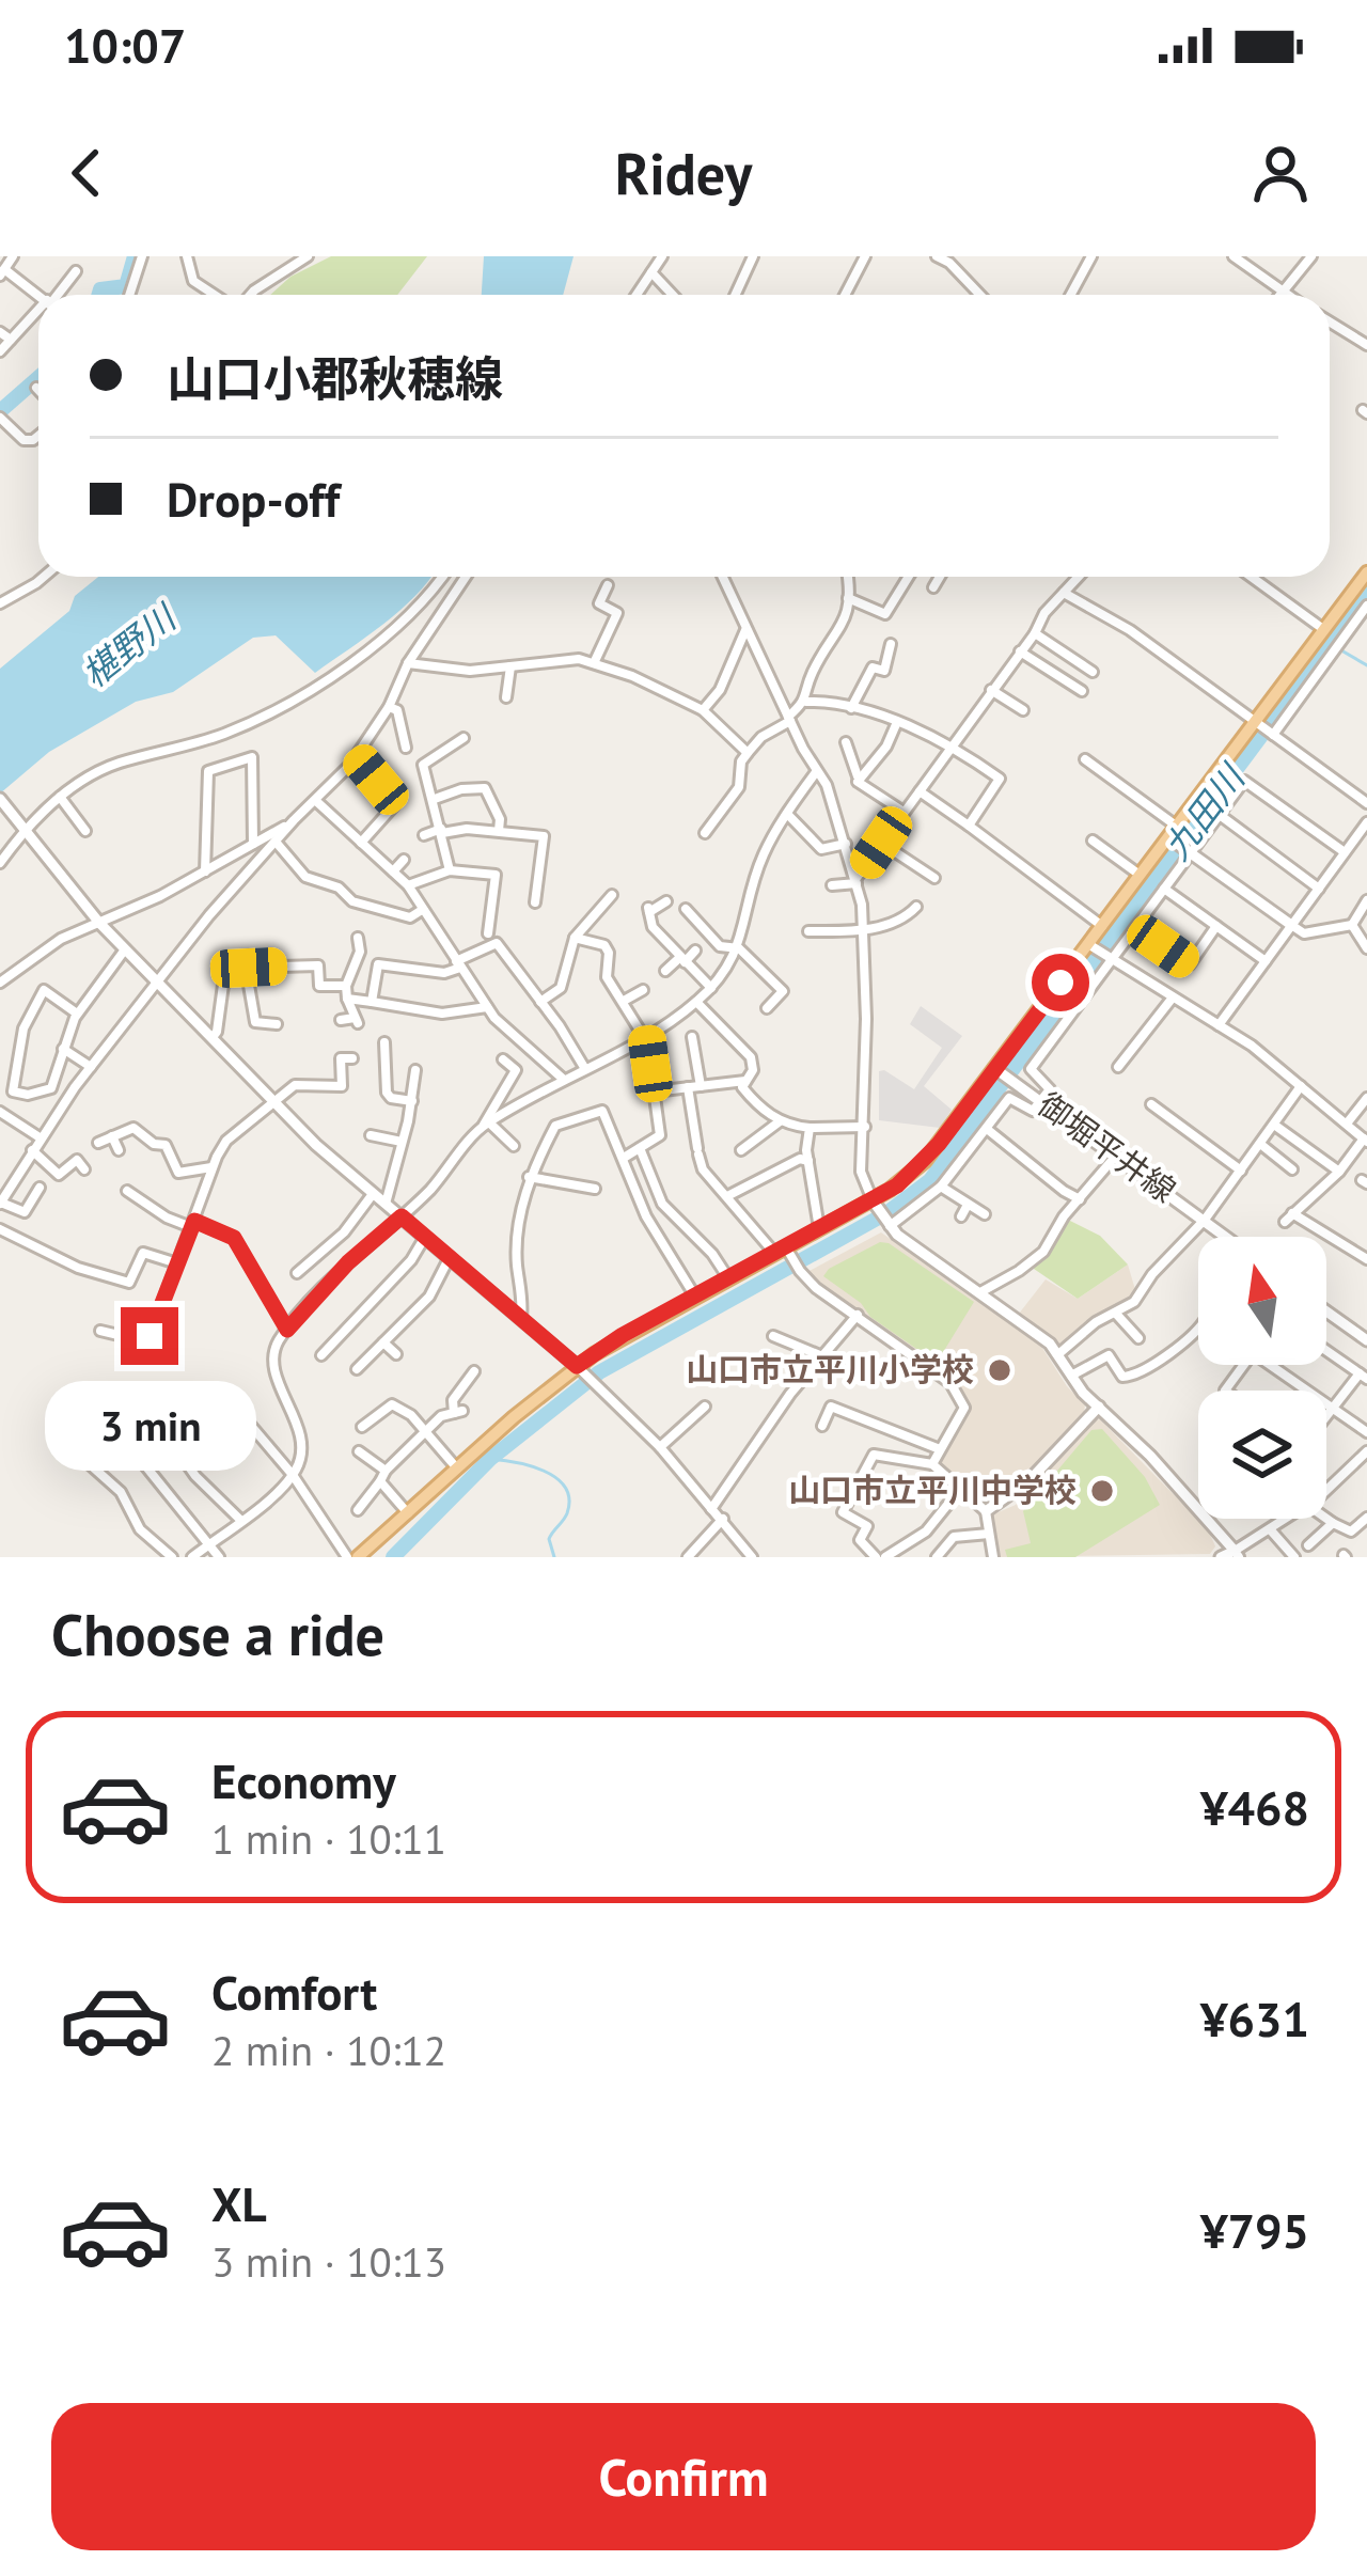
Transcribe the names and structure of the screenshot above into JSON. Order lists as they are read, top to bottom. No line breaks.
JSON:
{"streets":{"street":["御堀平井線"]},"water":["椹野川","九田川"],"places":["山口市立平川小学校","山口市立平川中学校"],"north":"top","page":{"status":"10:07","header":"Ridey","banner":["山口小郡秋穂線","Drop-off"],"bubble":"3 min","heading":"Choose a ride","list":[{"name":"Economy","note":"1 min · 10:11","value":"¥468"},{"name":"Comfort","note":"2 min · 10:12","value":"¥631"},{"name":"XL","note":"3 min · 10:13","value":"¥795"}],"buttons":"Confirm"}}
